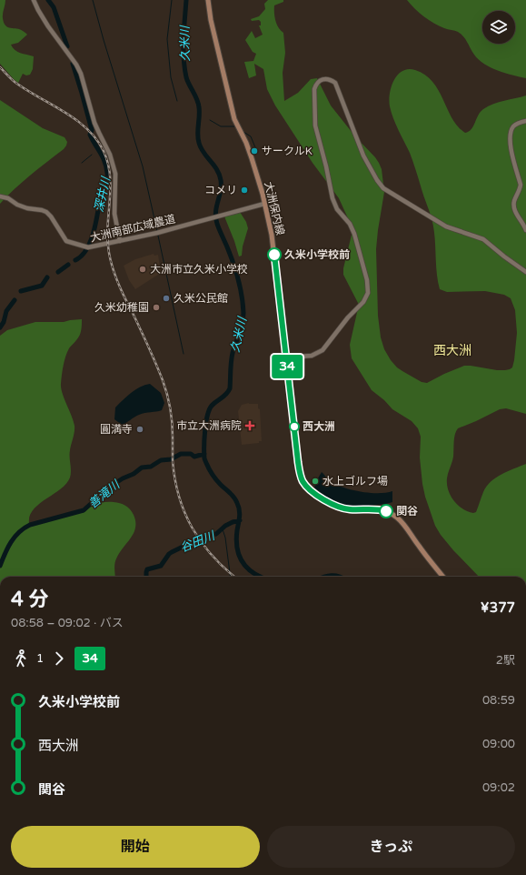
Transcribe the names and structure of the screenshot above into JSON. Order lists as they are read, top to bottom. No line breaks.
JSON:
{"streets":{"main road":["大洲保内線"],"street":["大洲南部広域農道"]},"crossings":[["大洲保内線","大洲南部広域農道"]],"districts":["西大洲"],"water":["久米川","深井川","善滝川","谷田川"],"places":{"other":["サークルK","コメリ","久米小学校前","大洲市立久米小学校","久米公民館","久米幼稚園","西大洲","圓満寺","水上ゴルフ場","関谷"],"health":["市立大洲病院"]},"lines":["bus line 34"],"page":{"on_map":"34","heading":["4 分","08:58 – 09:02 · バス","¥377"],"legs":["1","34","2駅"],"list":[{"name":"久米小学校前","value":"08:59"},{"name":"西大洲","value":"09:00"},{"name":"関谷","value":"09:02"}],"buttons":["開始","きっぷ"]}}
